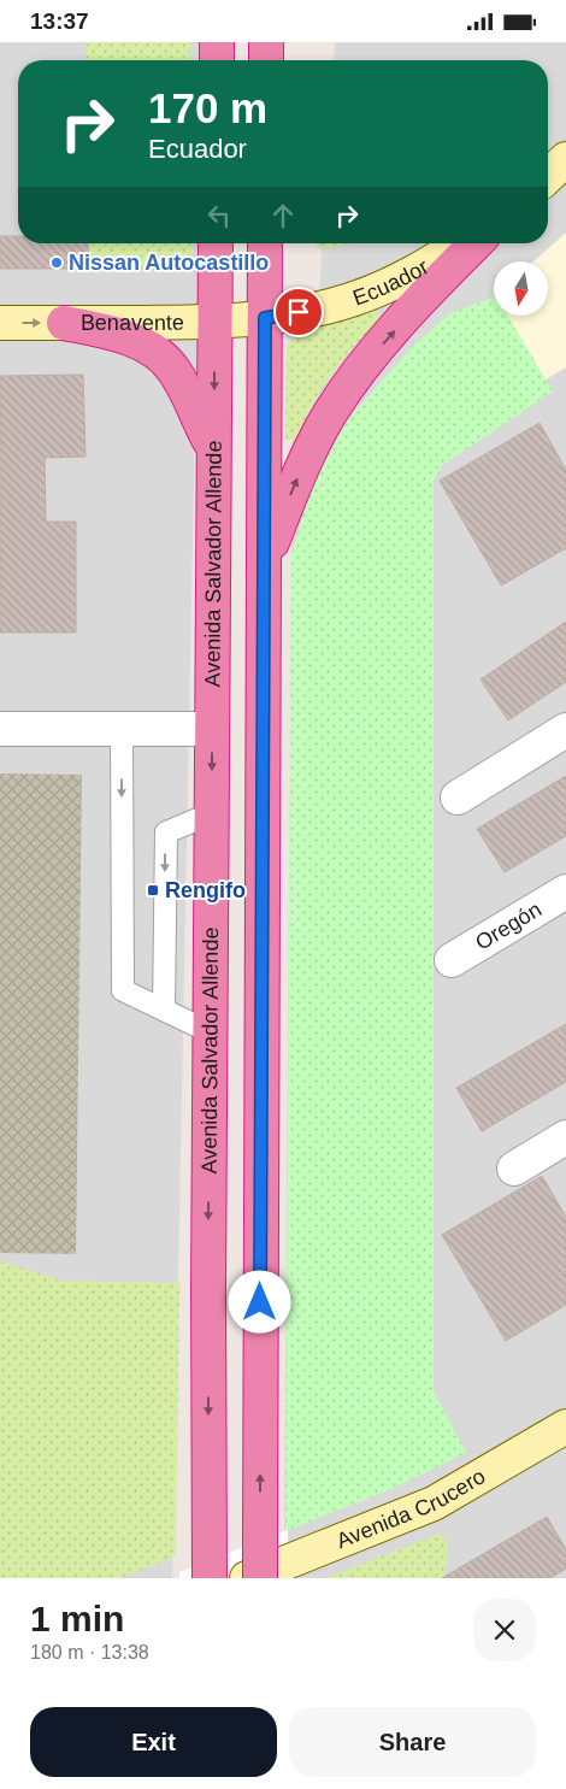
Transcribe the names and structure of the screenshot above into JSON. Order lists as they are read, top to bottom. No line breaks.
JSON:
{"streets":{"highway":["Avenida Salvador Allende"],"main road":["Ecuador","Benavente","Avenida Crucero"],"street":["Oregón"]},"crossings":[["Ecuador","Benavente"],["Benavente","Avenida Salvador Allende"]],"places":{"other":["Nissan Autocastillo"],"transit":["Rengifo"]},"north":"bottom","page":{"status":"13:37","turn":["170 m","Ecuador"],"heading":["1 min","180 m · 13:38"],"buttons":["Exit","Share"]}}
